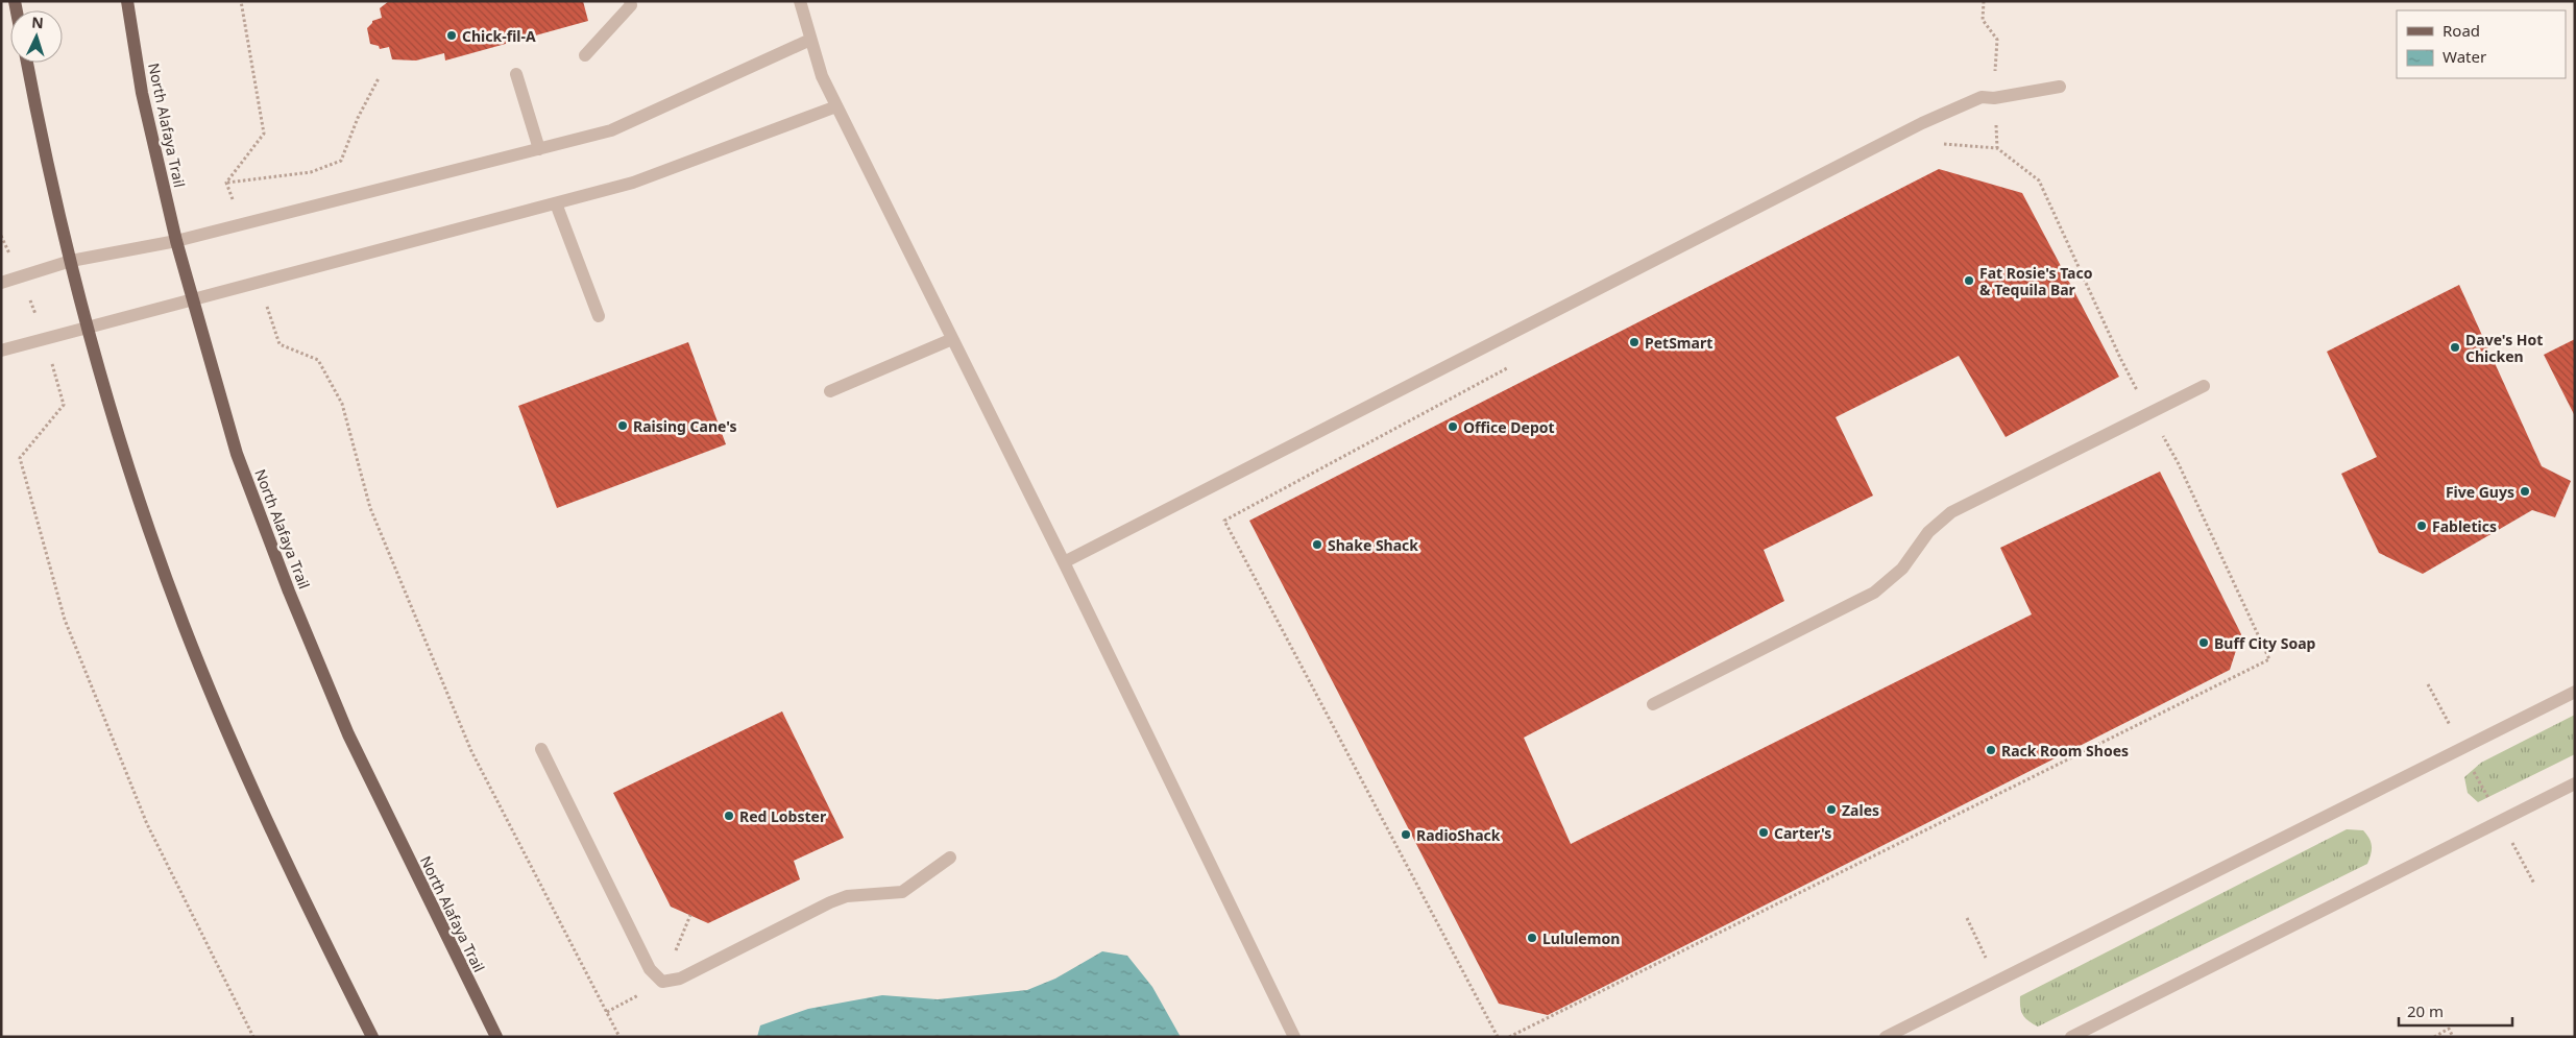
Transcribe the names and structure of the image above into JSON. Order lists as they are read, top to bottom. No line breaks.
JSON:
{"streets":{"main road":["North Alafaya Trail"]},"places":["Chick-fil-A","Fat Rosie's Taco & Tequila Bar","PetSmart","Dave's Hot Chicken","Raising Cane's","Office Depot","Five Guys","Fabletics","Shake Shack","Buff City Soap","Rack Room Shoes","Zales","Red Lobster","Carter's","RadioShack","Lululemon"],"legend":["Road","Water"],"scale_bar":"20 m","north":"top"}
